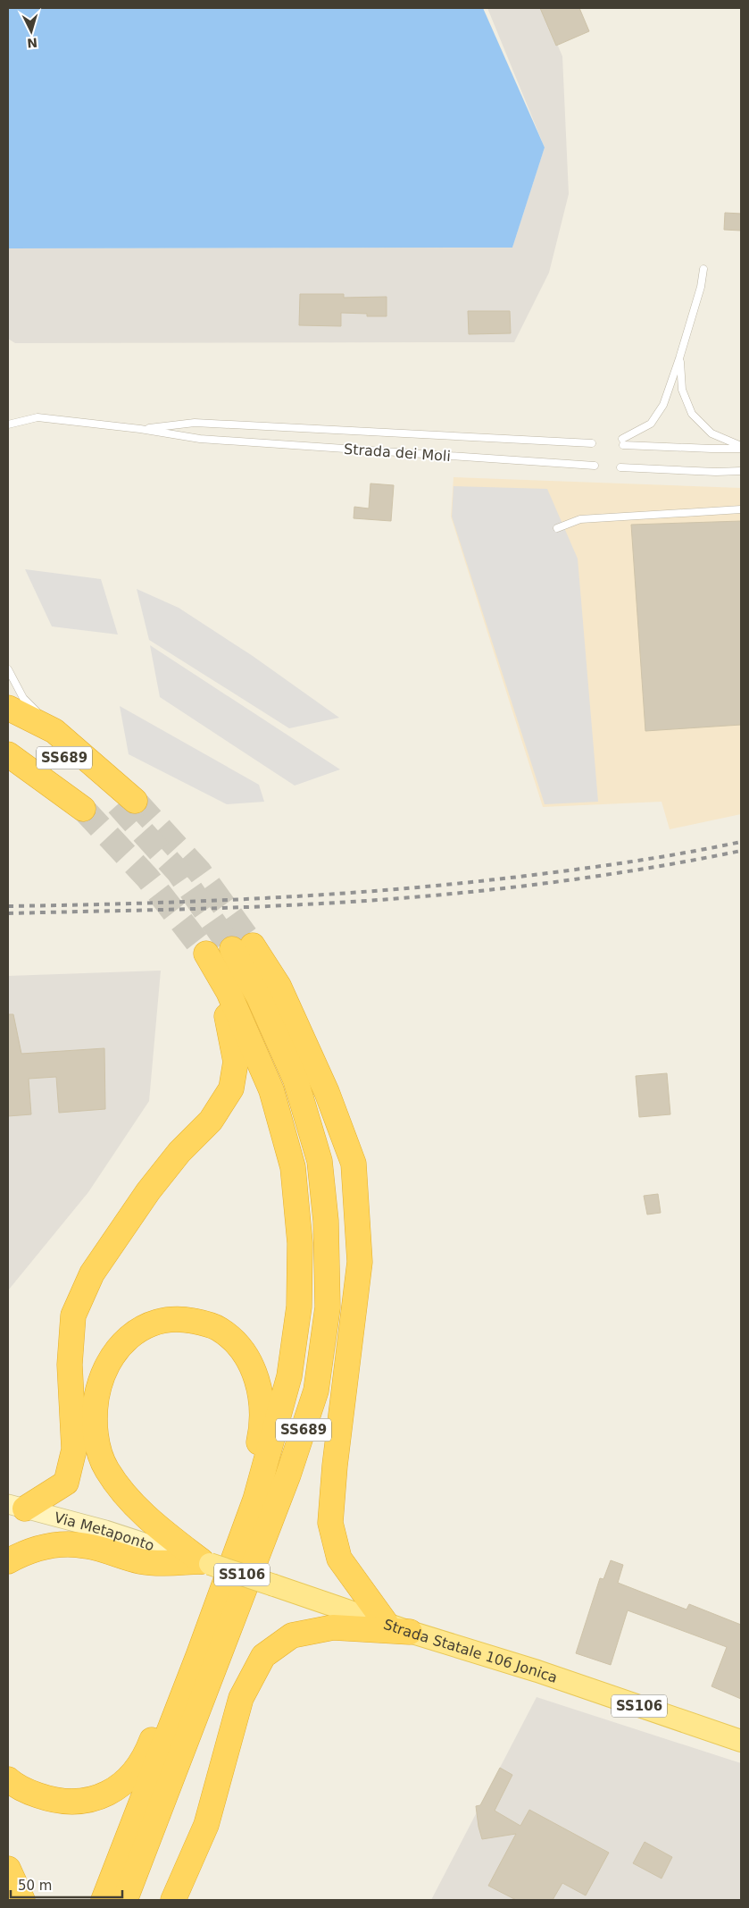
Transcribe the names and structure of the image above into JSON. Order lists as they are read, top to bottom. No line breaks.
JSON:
{"streets":{"highway":["SS689"],"main road":["Via Metaponto","SS106","Strada Statale 106 Jonica"],"lane":["Strada dei Moli"]},"crossings":[["SS689","Via Metaponto"],["SS689","Strada Statale 106 Jonica"],["Via Metaponto","Strada Statale 106 Jonica"]],"scale_bar":"50 m","north":"bottom"}
